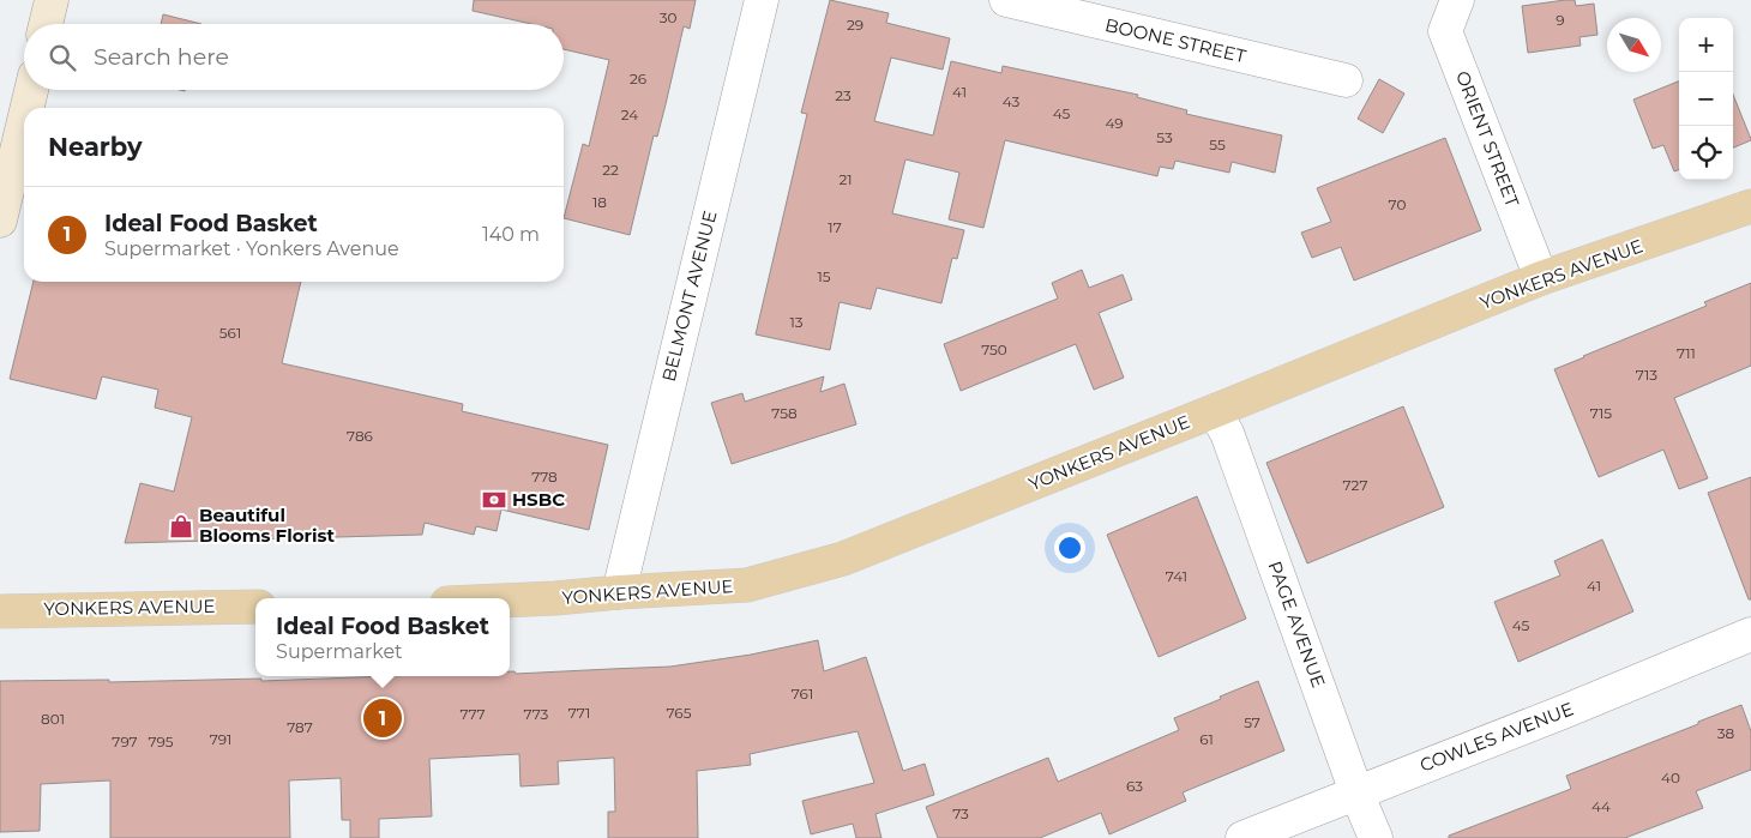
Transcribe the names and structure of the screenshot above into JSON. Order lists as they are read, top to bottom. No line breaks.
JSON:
{"streets":{"main road":["YONKERS AVENUE"],"street":["BOONE STREET","ORIENT STREET","BELMONT AVENUE","PAGE AVENUE","COWLES AVENUE"]},"crossings":[["ORIENT STREET","YONKERS AVENUE"],["YONKERS AVENUE","BELMONT AVENUE"],["YONKERS AVENUE","PAGE AVENUE"],["PAGE AVENUE","COWLES AVENUE"]],"places":{"bank":["HSBC"],"shop":["Beautiful Blooms Florist"]},"house_numbers":["30","9","29","26","41","23","43","45","24","49","53","55","22","21","18","70","17","15","13","561","750","711","713","758","715","786","778","727","741","41","45","761","771","765","777","773","801","57","787","38","791","61","797","795","40","63","44","73"],"north":"bottom right","page":{"map_buttons":["+","−"],"search":"Search here","heading":"Nearby","list":[{"mark":"1","name":"Ideal Food Basket","note":"Supermarket · Yonkers Avenue","value":"140 m"}],"popup":["Ideal Food Basket","Supermarket"],"pins":"1"}}
